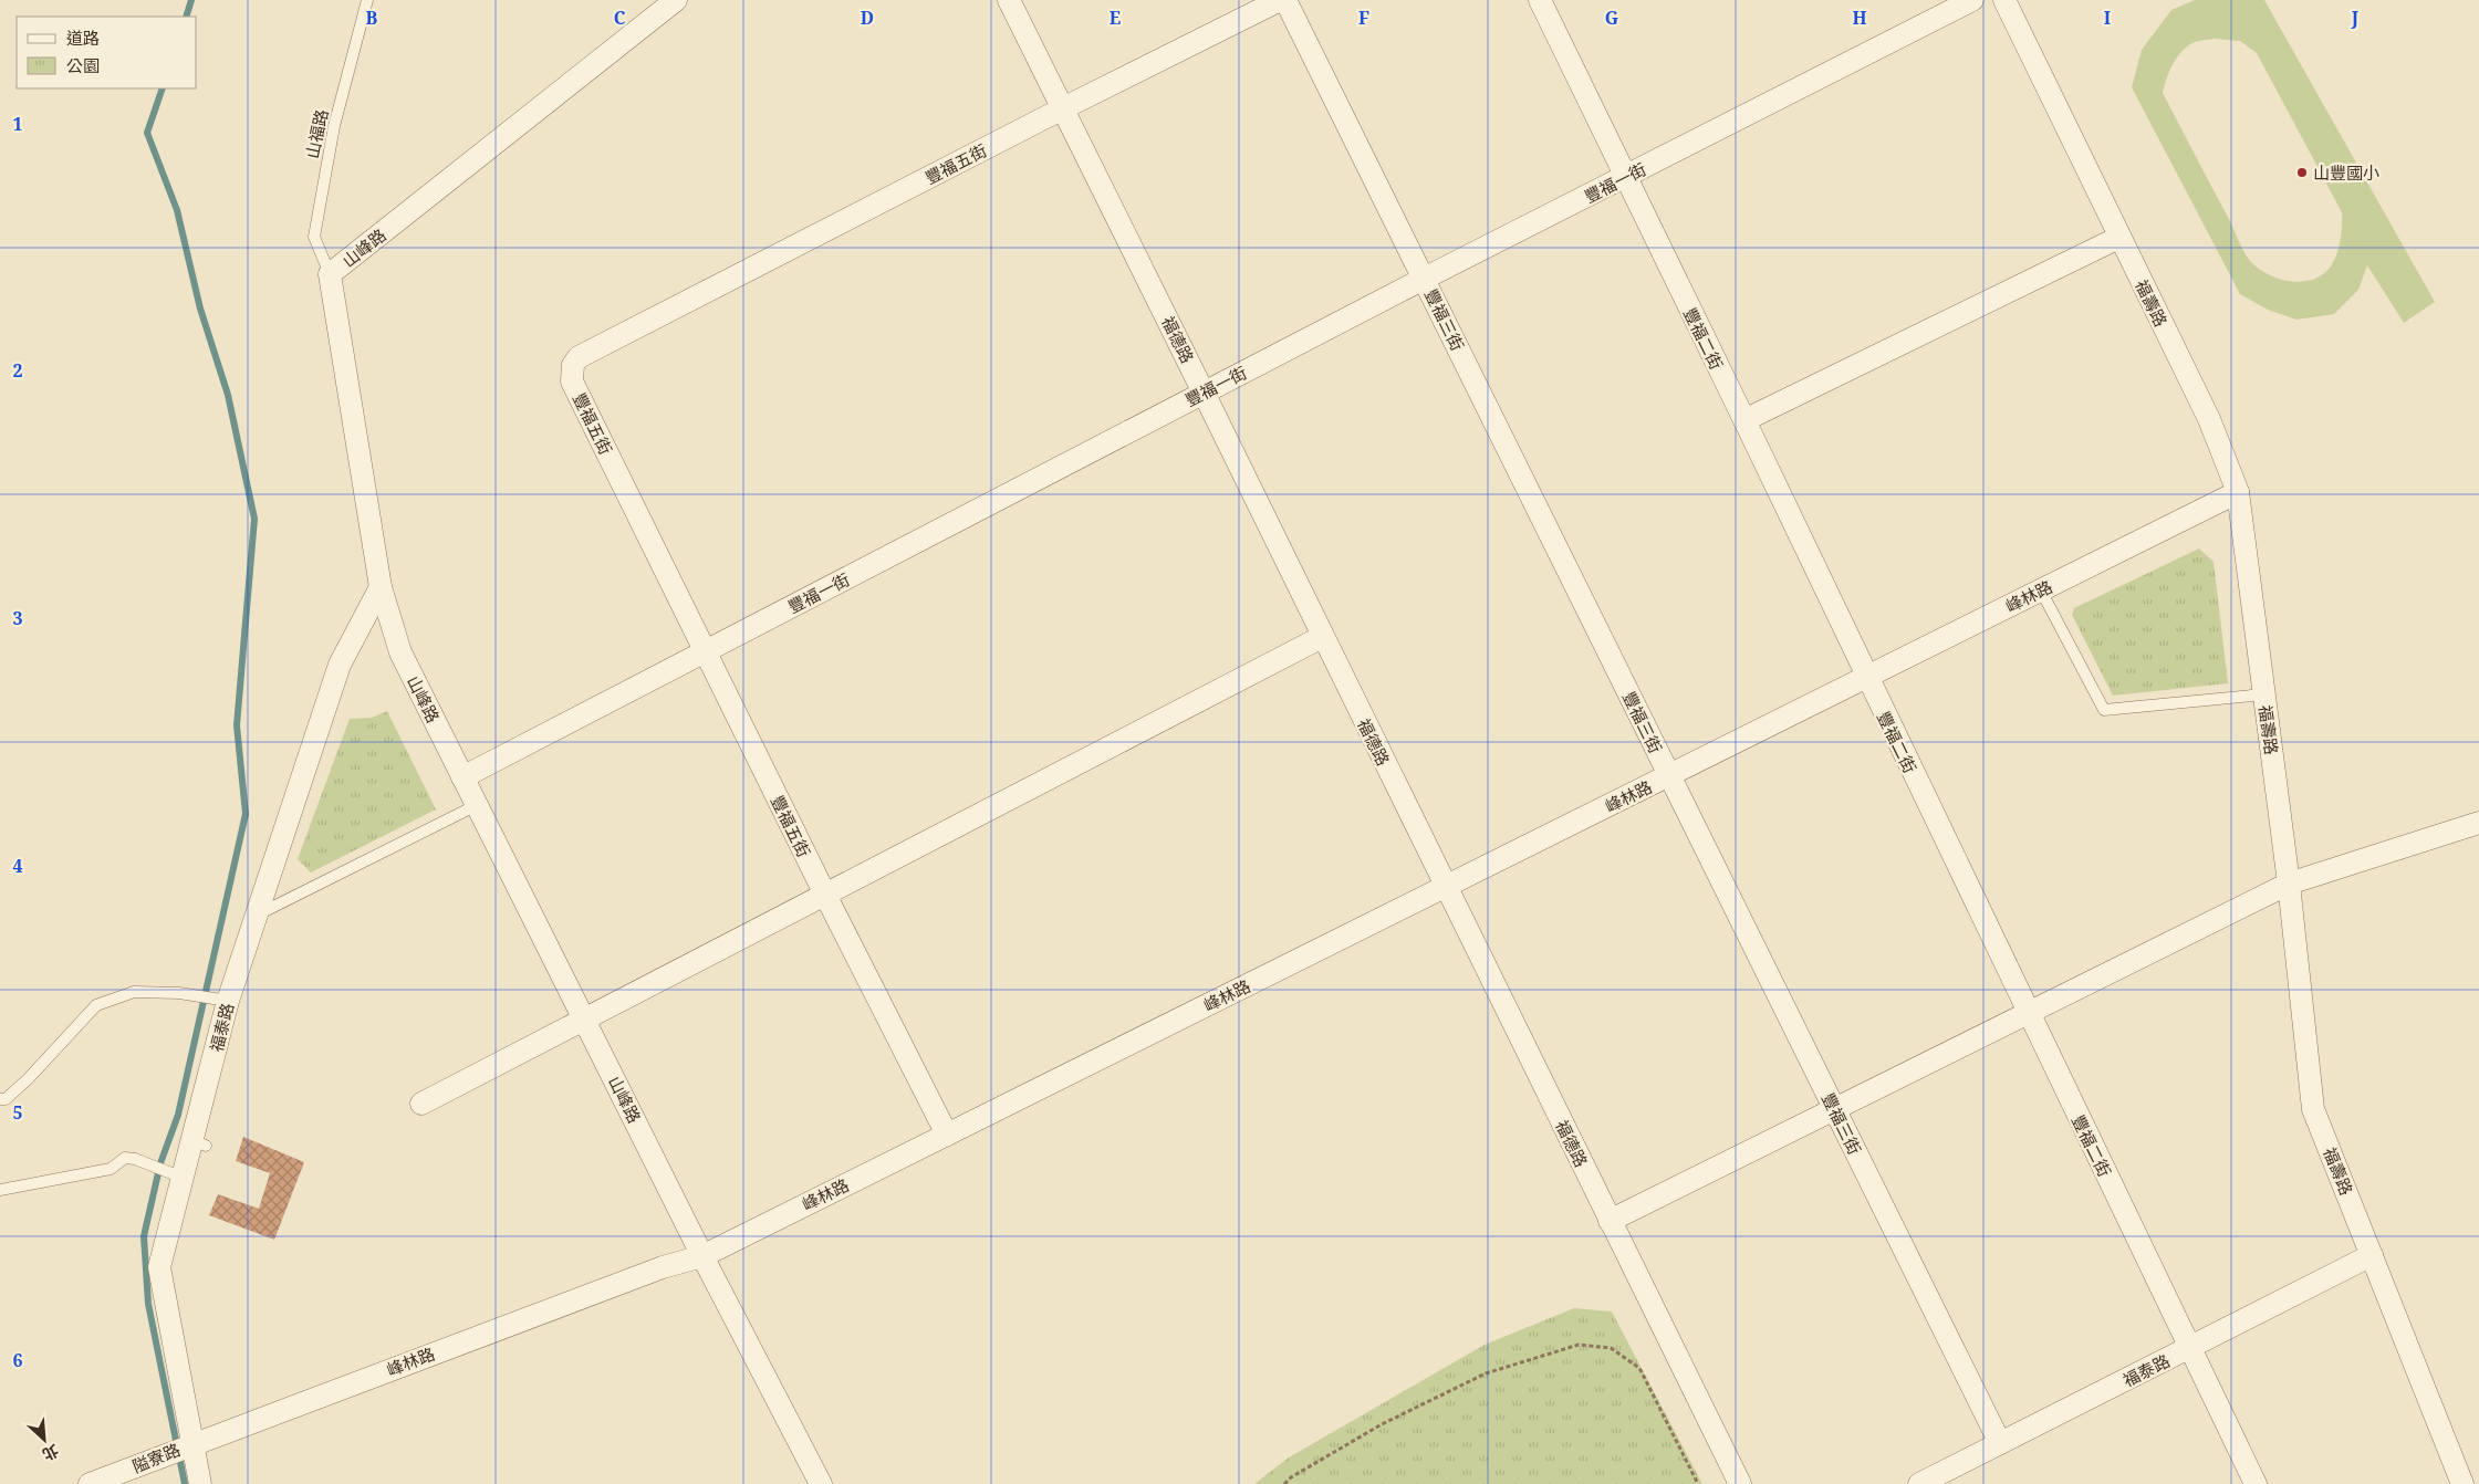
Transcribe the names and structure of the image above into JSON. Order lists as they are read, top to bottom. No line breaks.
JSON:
{"streets":{"street":["豐福五街","豐福一街","山峰路","福壽路","豐福三街","豐福二街","福德路","峰林路","福泰路","隘寮路"],"lane":["山福路"]},"crossings":[["山福路","山峰路"],["豐福五街","豐福一街"],["豐福五街","福德路"],["豐福五街","峰林路"],["豐福一街","山峰路"],["豐福一街","豐福三街"],["豐福一街","豐福二街"],["豐福一街","福德路"],["山峰路","峰林路"],["山峰路","福泰路"],["福壽路","峰林路"],["福壽路","福泰路"],["豐福三街","峰林路"],["豐福三街","福泰路"],["豐福二街","峰林路"],["豐福二街","福泰路"],["福德路","峰林路"],["峰林路","福泰路"],["峰林路","隘寮路"],["福泰路","隘寮路"]],"places":["山豐國小"],"legend":["道路","公園"],"north":"bottom right","grid":{"columns":["B","C","D","E","F","G","H","I","J"],"rows":["1","2","3","4","5","6"]}}
